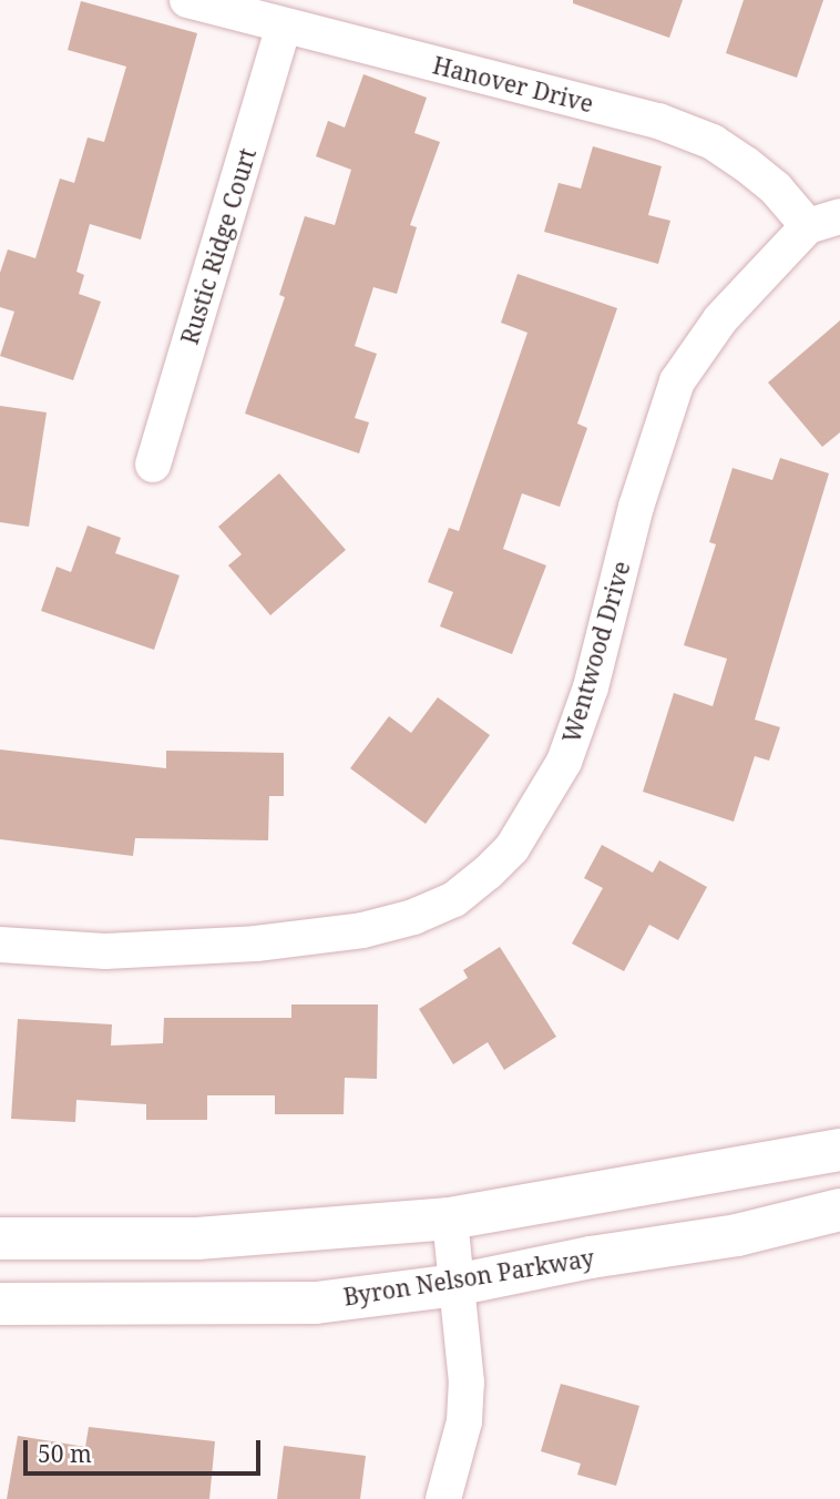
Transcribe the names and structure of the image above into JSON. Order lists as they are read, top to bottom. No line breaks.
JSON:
{"streets":{"street":["Hanover Drive","Rustic Ridge Court","Wentwood Drive","Byron Nelson Parkway"]},"crossings":[["Hanover Drive","Rustic Ridge Court"],["Hanover Drive","Wentwood Drive"]],"scale_bar":"50 m"}
